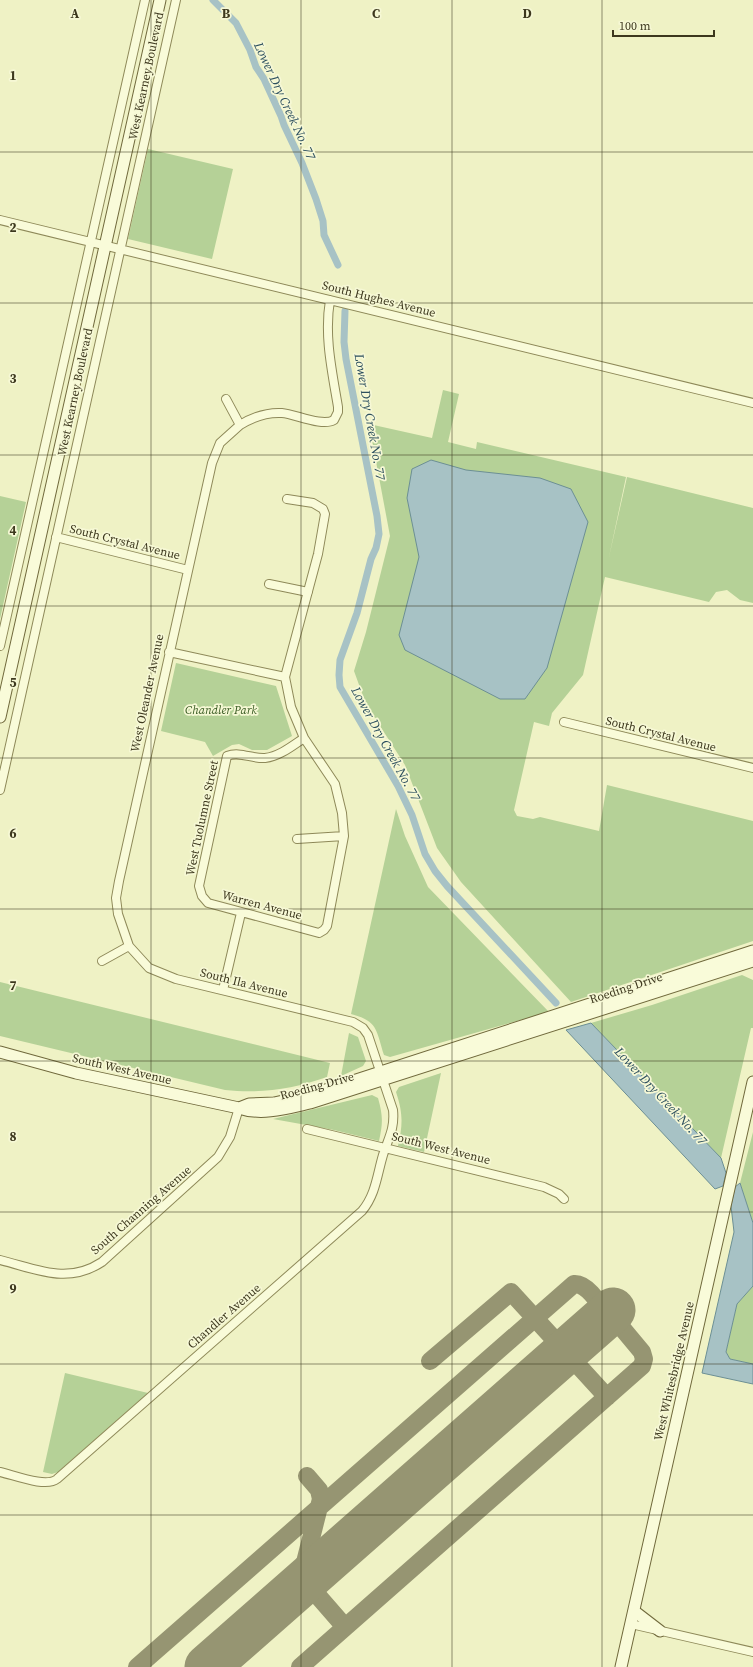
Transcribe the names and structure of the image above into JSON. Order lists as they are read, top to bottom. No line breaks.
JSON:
{"streets":{"main road":["West Kearney Boulevard","Roeding Drive","South West Avenue","West Whitesbridge Avenue"],"street":["South Hughes Avenue","South Crystal Avenue","West Oleander Avenue","West Tuolumne Street","Warren Avenue","South Ila Avenue","South Channing Avenue","Chandler Avenue"]},"crossings":[["West Kearney Boulevard","South Hughes Avenue"],["West Kearney Boulevard","South Crystal Avenue"],["South Hughes Avenue","West Oleander Avenue"],["South Crystal Avenue","West Oleander Avenue"],["West Oleander Avenue","South Ila Avenue"],["West Tuolumne Street","Warren Avenue"],["South Ila Avenue","Chandler Avenue"],["Roeding Drive","South West Avenue"],["Roeding Drive","South Channing Avenue"],["Roeding Drive","Chandler Avenue"],["South West Avenue","South Channing Avenue"],["South West Avenue","Chandler Avenue"]],"water":["Lower Dry Creek No. 77"],"parks":["Chandler Park"],"scale_bar":"100 m","grid":{"columns":["A","B","C","D"],"rows":["1","2","3","4","5","6","7","8","9"]}}
